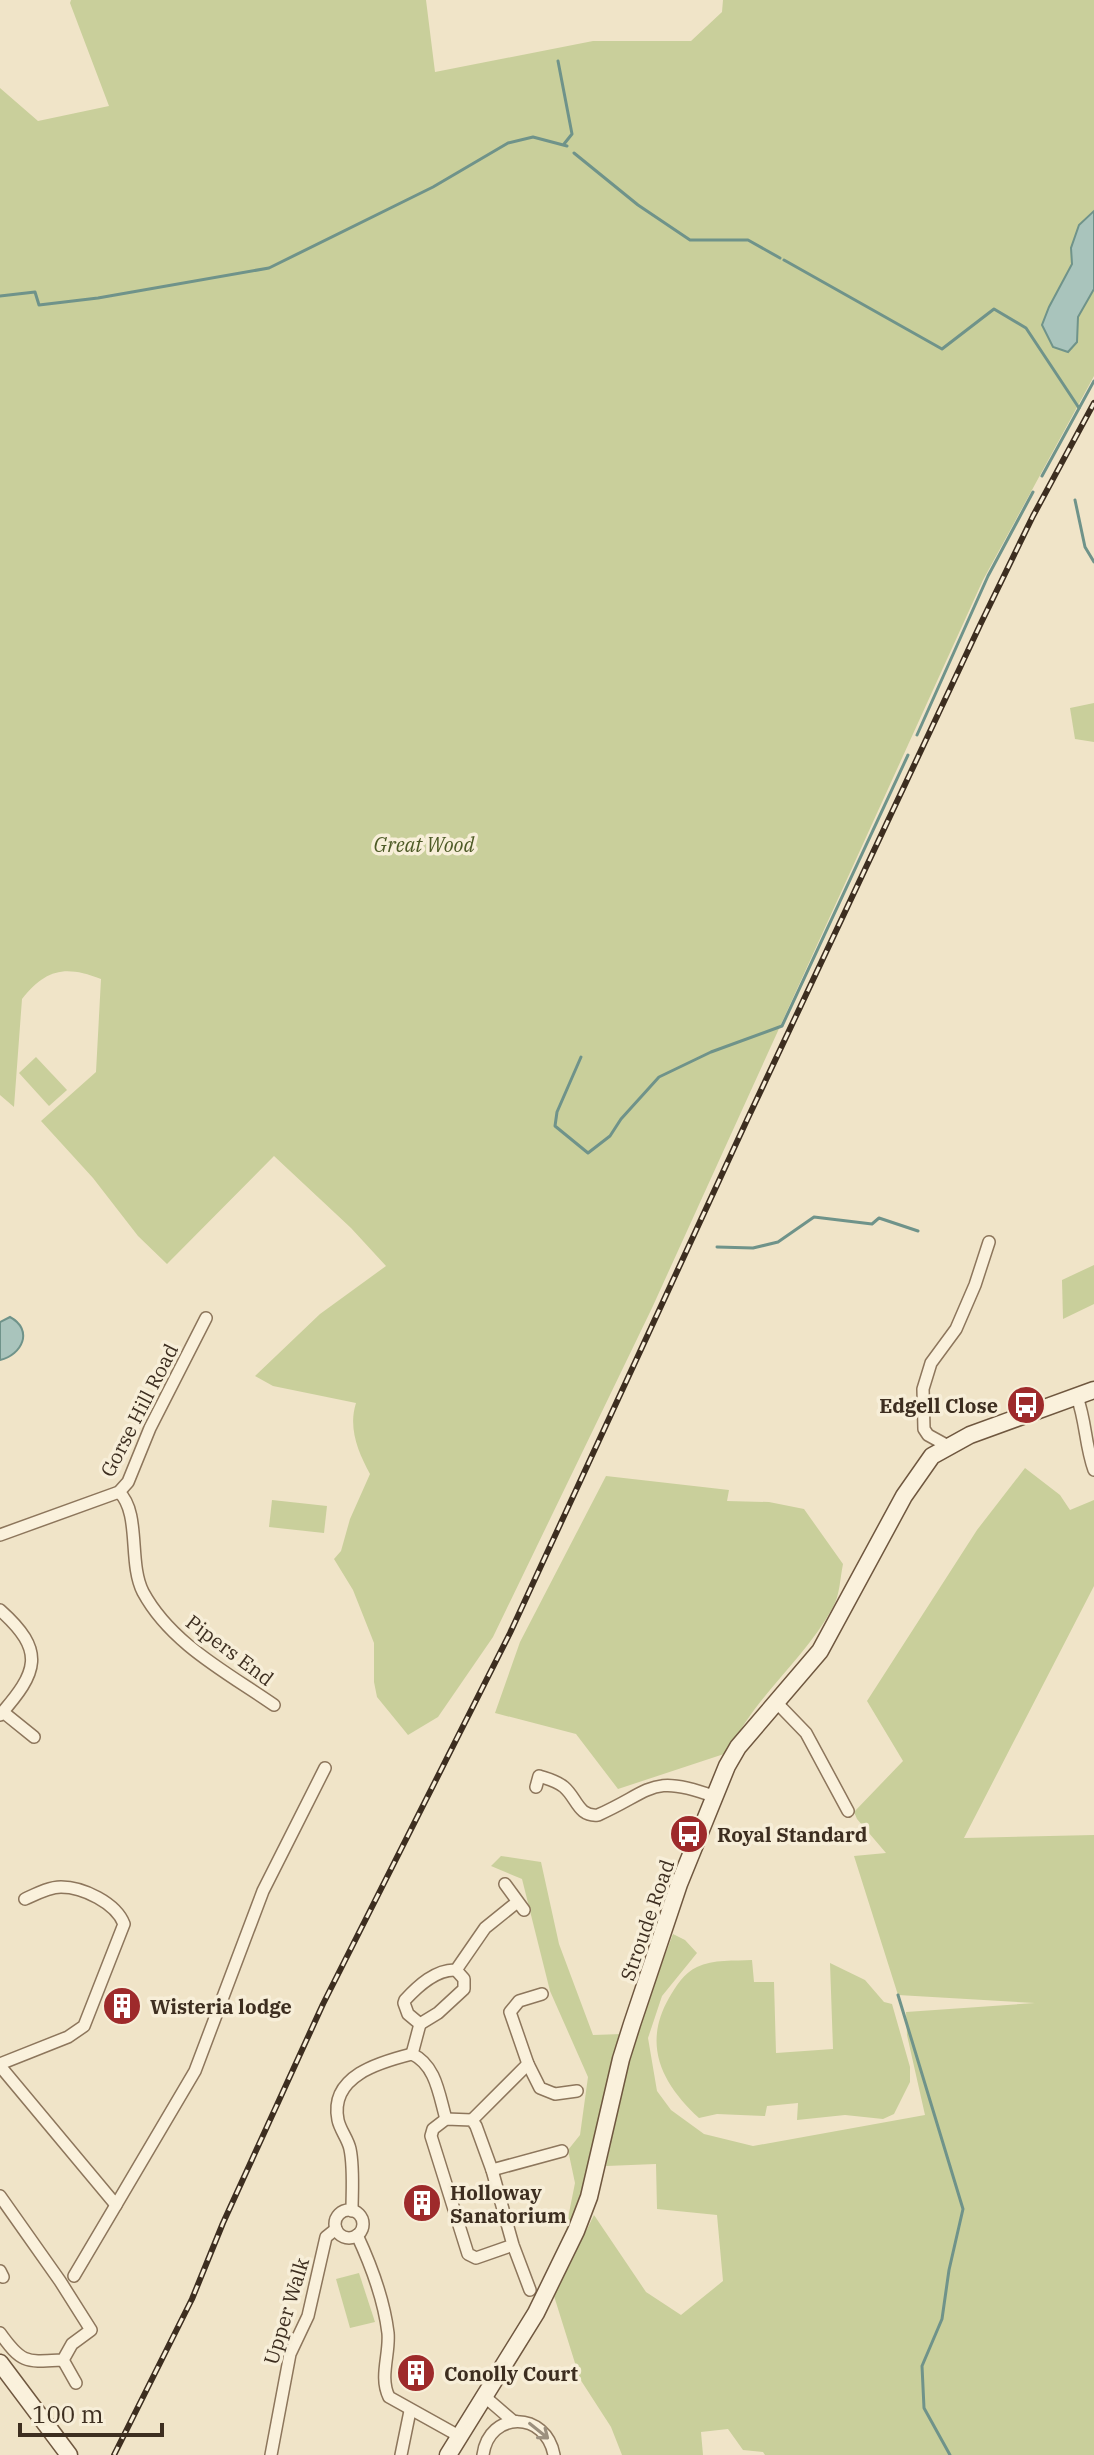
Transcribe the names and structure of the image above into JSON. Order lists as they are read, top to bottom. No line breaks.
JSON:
{"streets":{"street":["Gorse Hill Road","Pipers End","Stroude Road","Upper Walk"]},"crossings":[["Gorse Hill Road","Pipers End"]],"parks":["Great Wood"],"places":{"bus stop":["Edgell Close","Royal Standard"],"building":["Wisteria lodge","Holloway Sanatorium","Conolly Court"]},"scale_bar":"100 m"}
